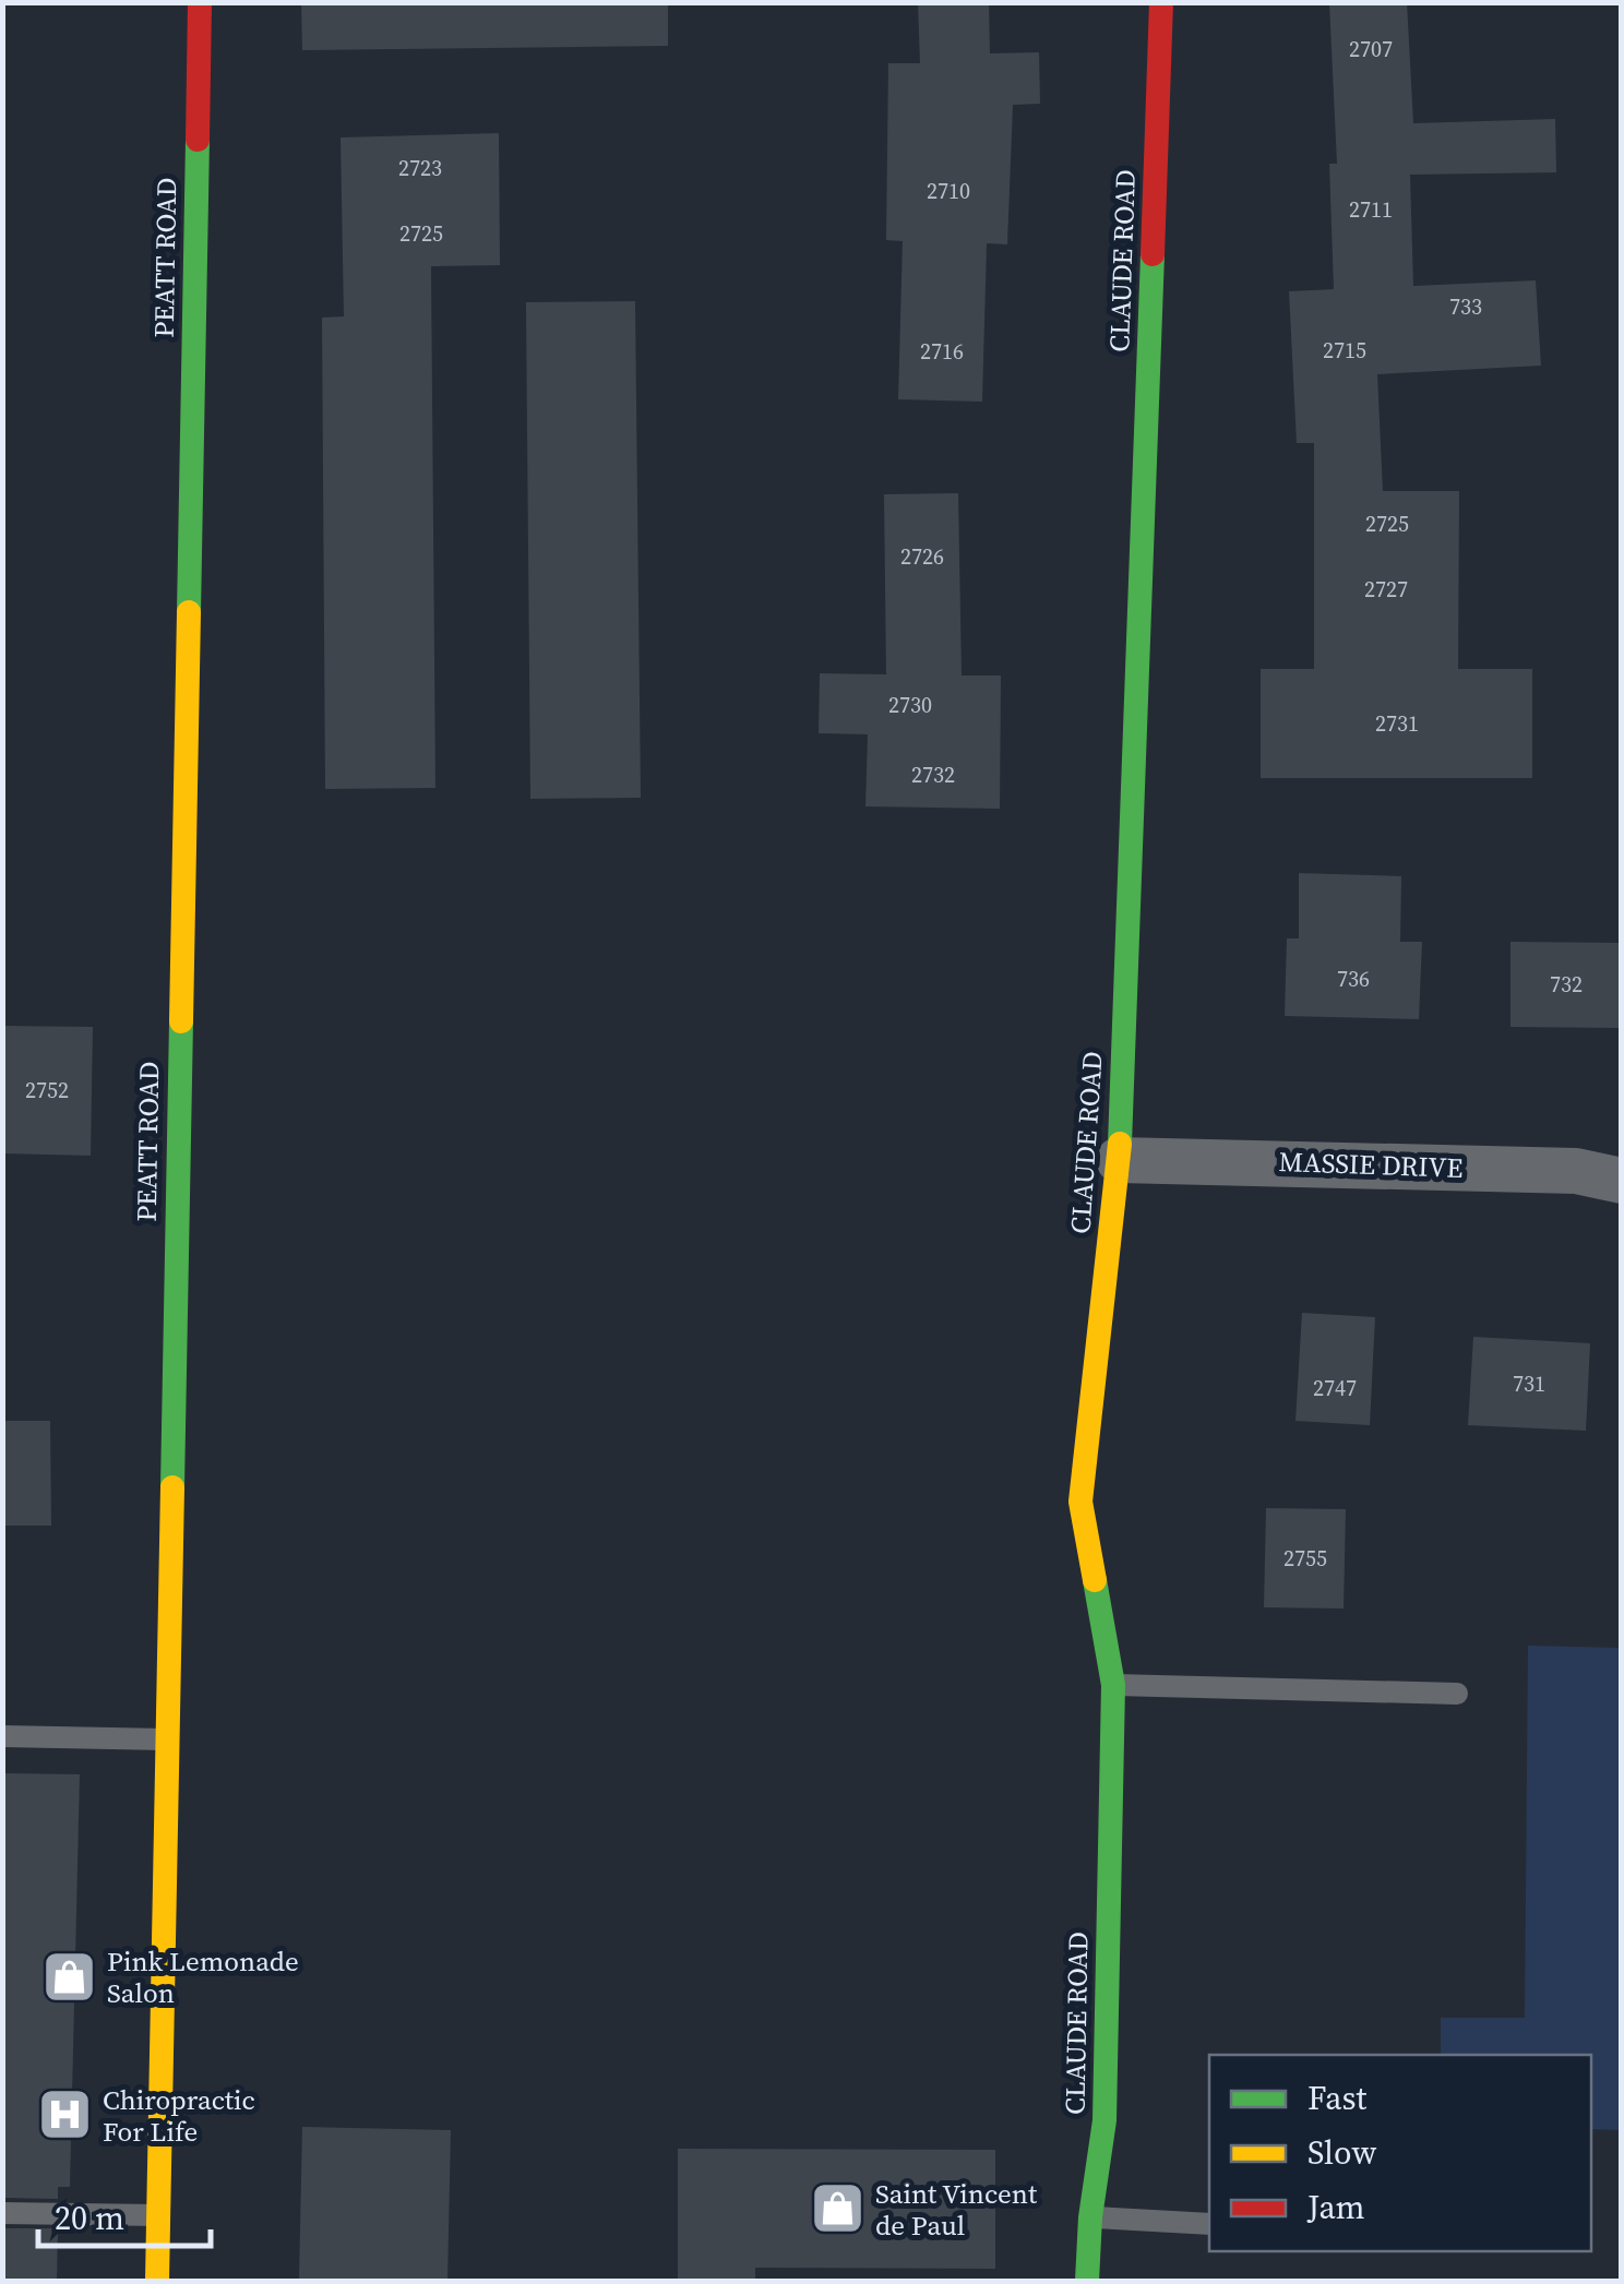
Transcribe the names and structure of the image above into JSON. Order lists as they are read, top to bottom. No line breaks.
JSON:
{"streets":{"street":["PEATT ROAD","CLAUDE ROAD","MASSIE DRIVE"]},"crossings":[["CLAUDE ROAD","MASSIE DRIVE"]],"places":{"shop":["Pink Lemonade Salon","Saint Vincent de Paul"],"hospital":["Chiropractic For Life"]},"house_numbers":["2707","2723","2710","2711","2725","733","2715","2716","2725","2726","2727","2730","2731","2732","736","732","2752","731","2747","2755"],"legend":["Fast","Slow","Jam"],"scale_bar":"20 m"}
